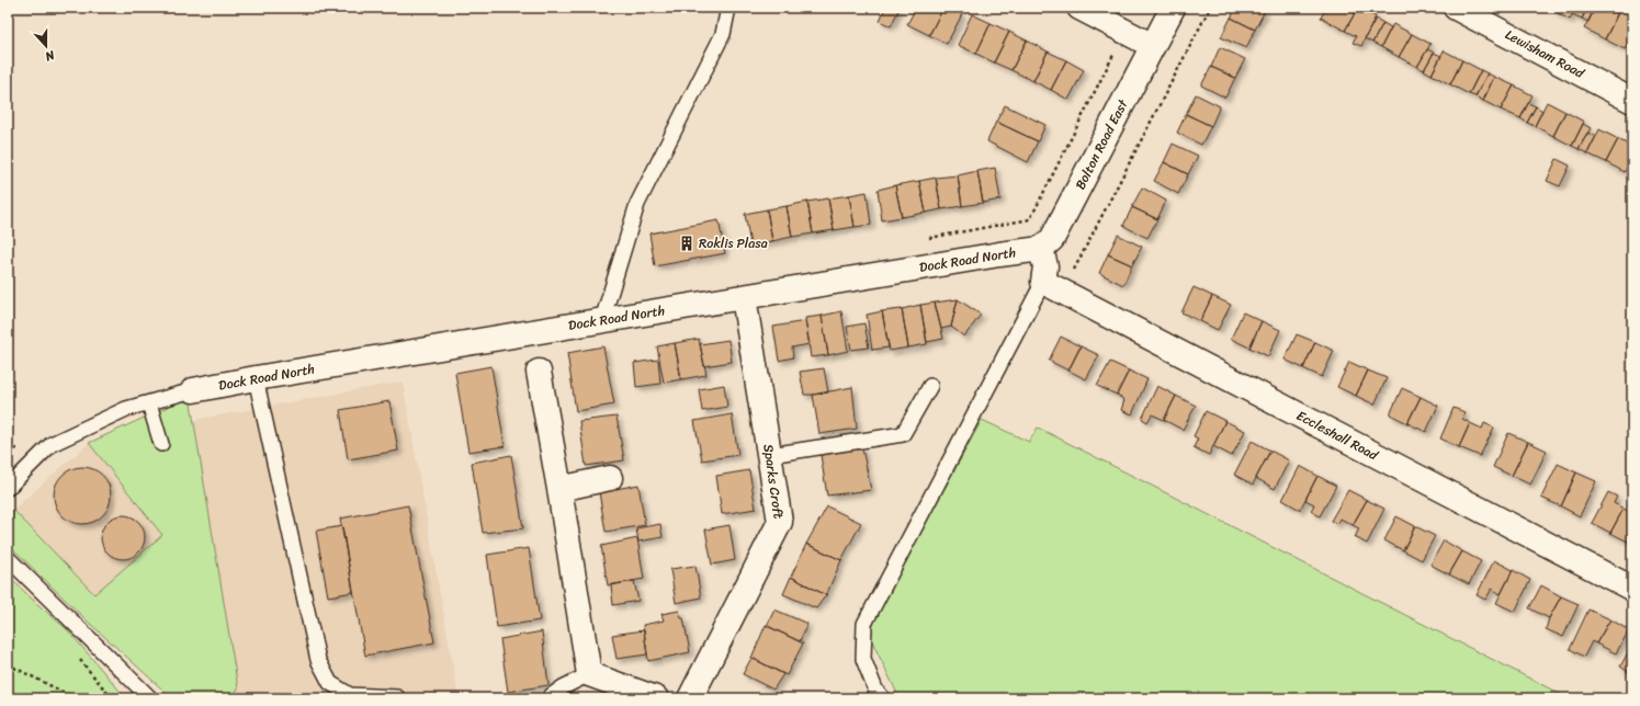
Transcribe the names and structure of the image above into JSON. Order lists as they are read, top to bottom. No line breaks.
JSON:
{"streets":{"street":["Lewisham Road","Bolton Road East","Dock Road North","Eccleshall Road","Sparks Croft"]},"crossings":[["Bolton Road East","Dock Road North"],["Dock Road North","Sparks Croft"]],"places":{"building":["Roklis Plasa"]},"north":"bottom"}
